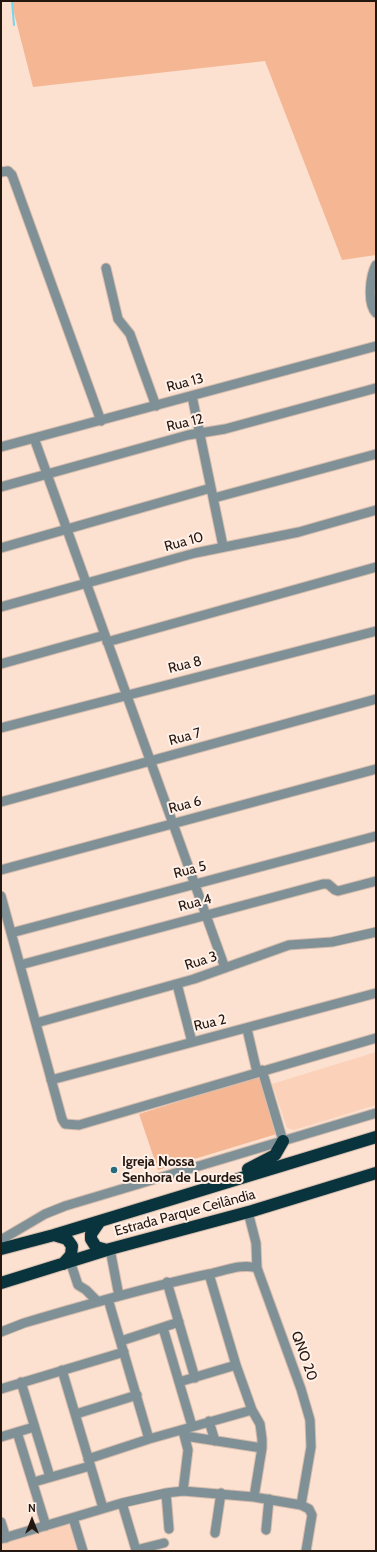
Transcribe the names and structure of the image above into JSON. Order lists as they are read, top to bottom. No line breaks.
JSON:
{"streets":{"highway":["Estrada Parque Ceilândia"],"street":["Rua 13","Rua 12","Rua 10","Rua 8","Rua 7","Rua 6","Rua 5","Rua 4","Rua 3","Rua 2","QNO 20"]},"crossings":[["Estrada Parque Ceilândia","QNO 20"]],"places":["Igreja Nossa Senhora de Lourdes"],"north":"top"}
